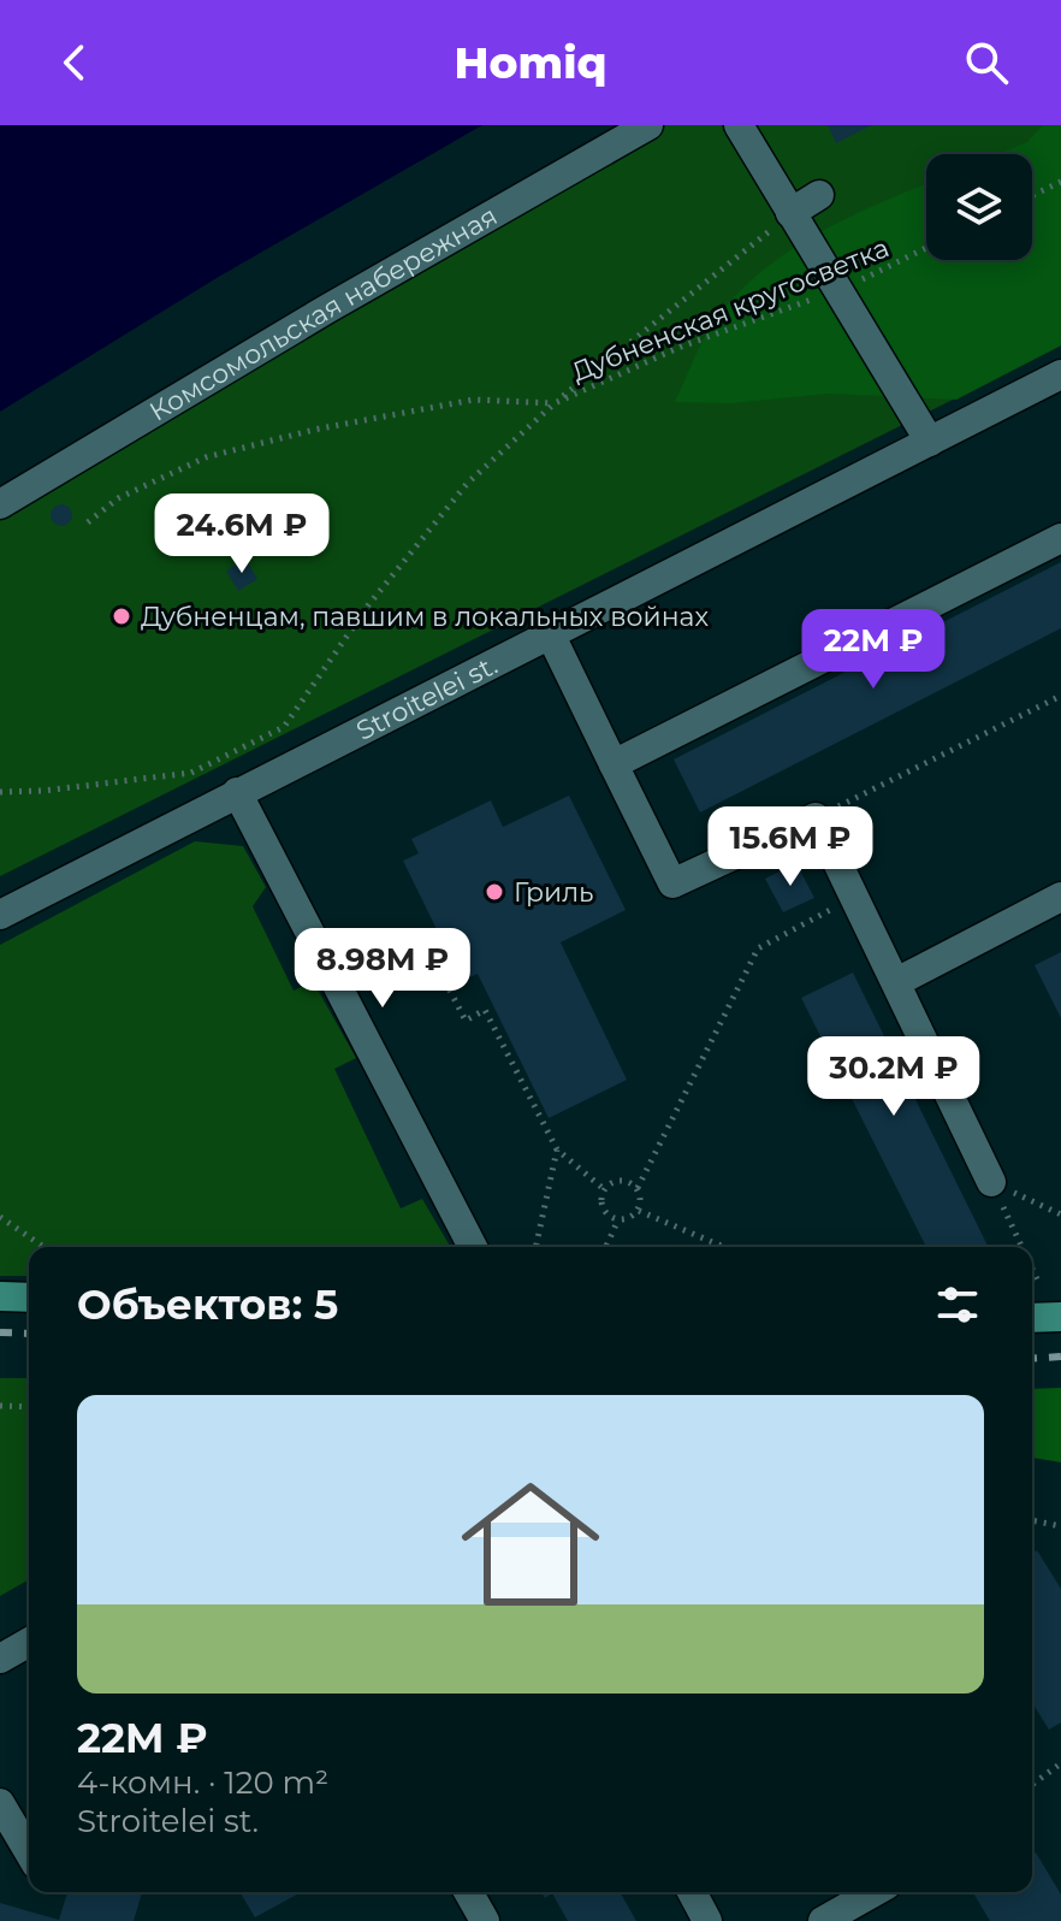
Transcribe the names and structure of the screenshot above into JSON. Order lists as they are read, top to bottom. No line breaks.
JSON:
{"streets":{"street":["Комсомольская набережная","Stroitelei st."],"path":["Дубненская кругосветка"]},"places":["Дубненцам, павшим в локальных войнах","Гриль"],"page":{"header":"Homiq","price":["24.6M ₽","22M ₽","15.6M ₽","8.98M ₽","30.2M ₽"],"heading":"Объектов: 5","list":[{"name":"22M ₽","note":"4-комн. · 120 m² · Stroitelei st."}]}}
